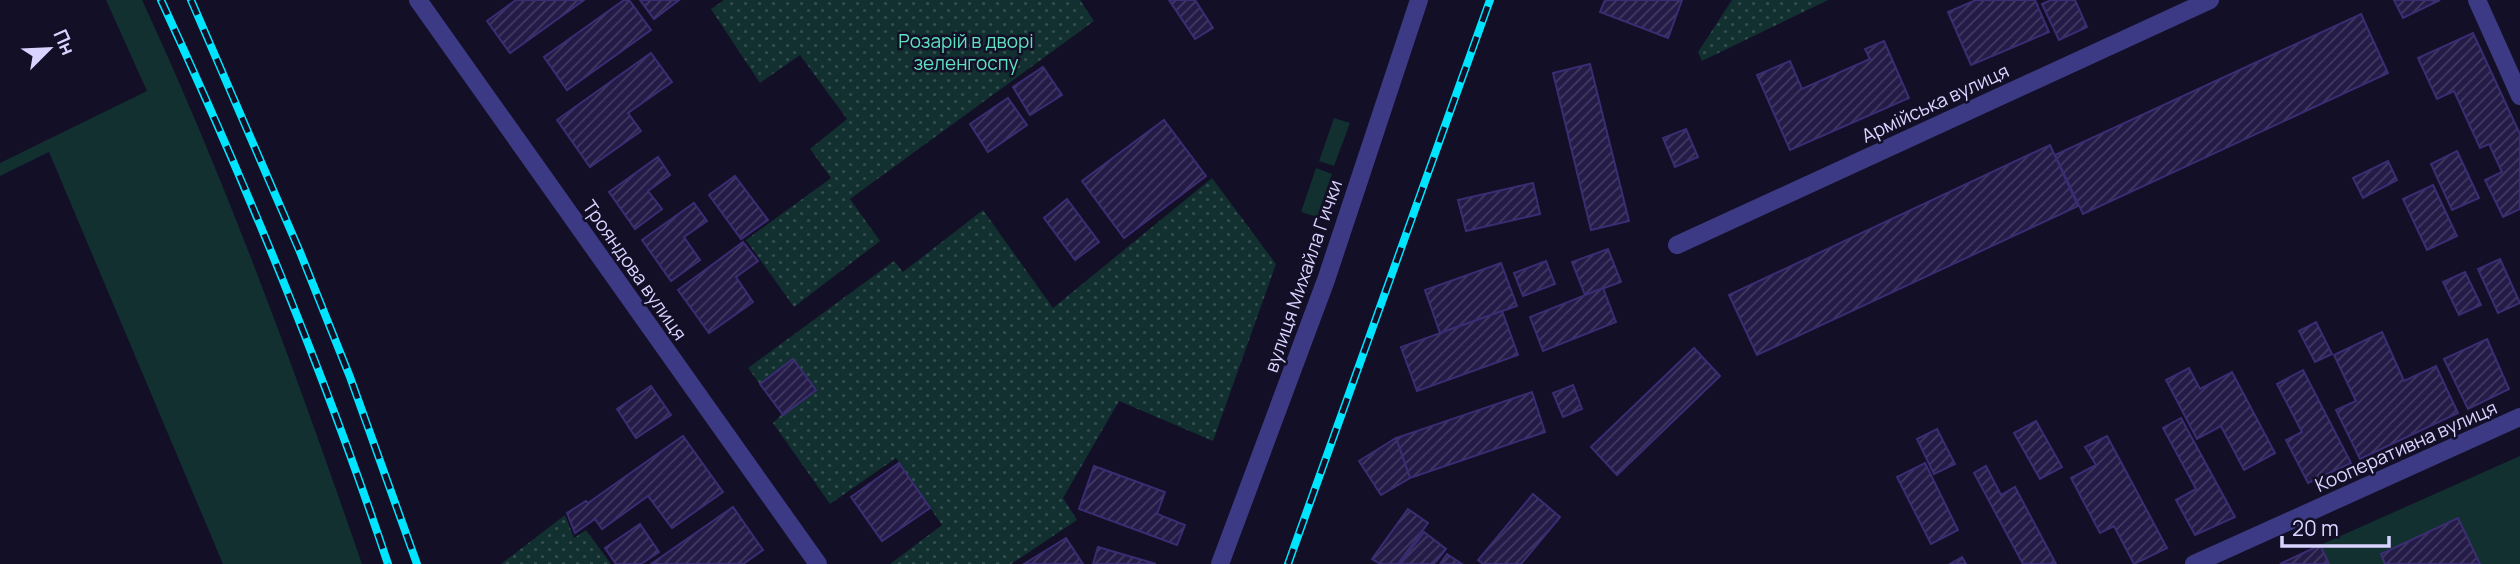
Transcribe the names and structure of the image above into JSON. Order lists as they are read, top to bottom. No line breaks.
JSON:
{"streets":{"street":["Армійська вулиця","Трояндова вулиця","вулиця Михайла Гички","Кооперативна вулиця"]},"parks":["Розарій в дворі зеленгоспу"],"scale_bar":"20 m","north":"top right"}
